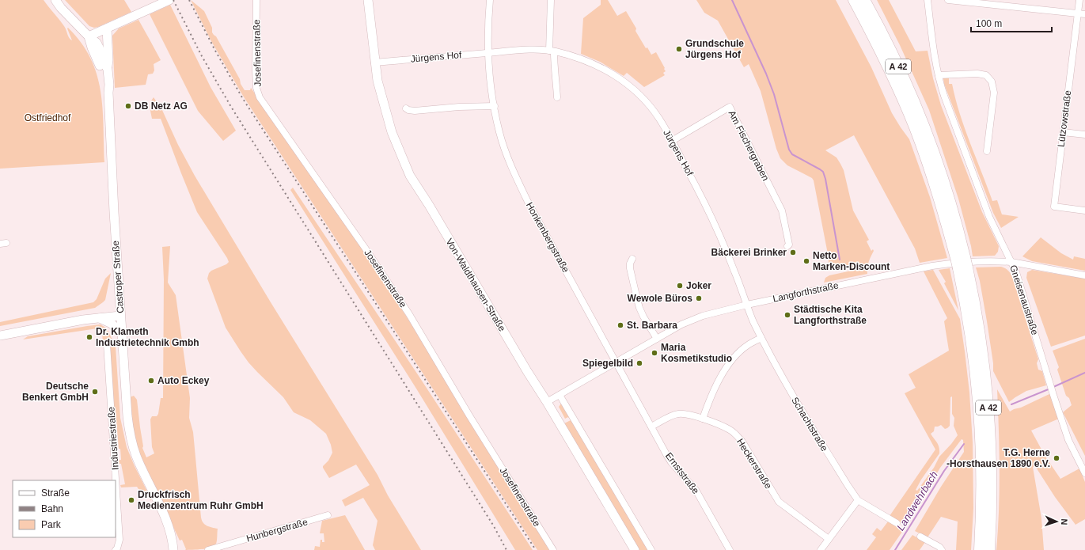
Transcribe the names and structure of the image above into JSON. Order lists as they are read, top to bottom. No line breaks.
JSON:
{"streets":{"highway":["A 42"],"main road":["Castroper Straße","Von-Waldthausen-Straße"],"street":["Josefinenstraße","Jürgens Hof","Lützowstraße","Am Fischergraben","Honkenbergstraße","Langforthstraße","Gneisenaustraße","Schachtstraße","Industriestraße","Heckerstraße","Ernststraße","Hunbergstraße"]},"crossings":[["Jürgens Hof","Am Fischergraben"],["Jürgens Hof","Honkenbergstraße"],["Jürgens Hof","Von-Waldthausen-Straße"],["Jürgens Hof","Langforthstraße"],["Jürgens Hof","Schachtstraße"],["Honkenbergstraße","Langforthstraße"],["Honkenbergstraße","Ernststraße"],["Von-Waldthausen-Straße","Langforthstraße"],["Langforthstraße","Gneisenaustraße"],["Langforthstraße","Schachtstraße"],["Langforthstraße","Ernststraße"],["Heckerstraße","Ernststraße"]],"water":["Landwehrbach"],"parks":["Ostfriedhof"],"places":["Grundschule Jürgens Hof","DB Netz AG","Bäckerei Brinker","Netto Marken-Discount","Joker","Wewole Büros","Städtische Kita Langforthstraße","St. Barbara","Dr. Klameth Industrietechnik Gmbh","Maria Kosmetikstudio","Spiegelbild","Auto Eckey","Deutsche Benkert GmbH","T.G. Herne -Horsthausen 1890 e.V.","Druckfrisch Medienzentrum Ruhr GmbH"],"legend":["Straße","Bahn","Park"],"scale_bar":"100 m","north":"right"}
